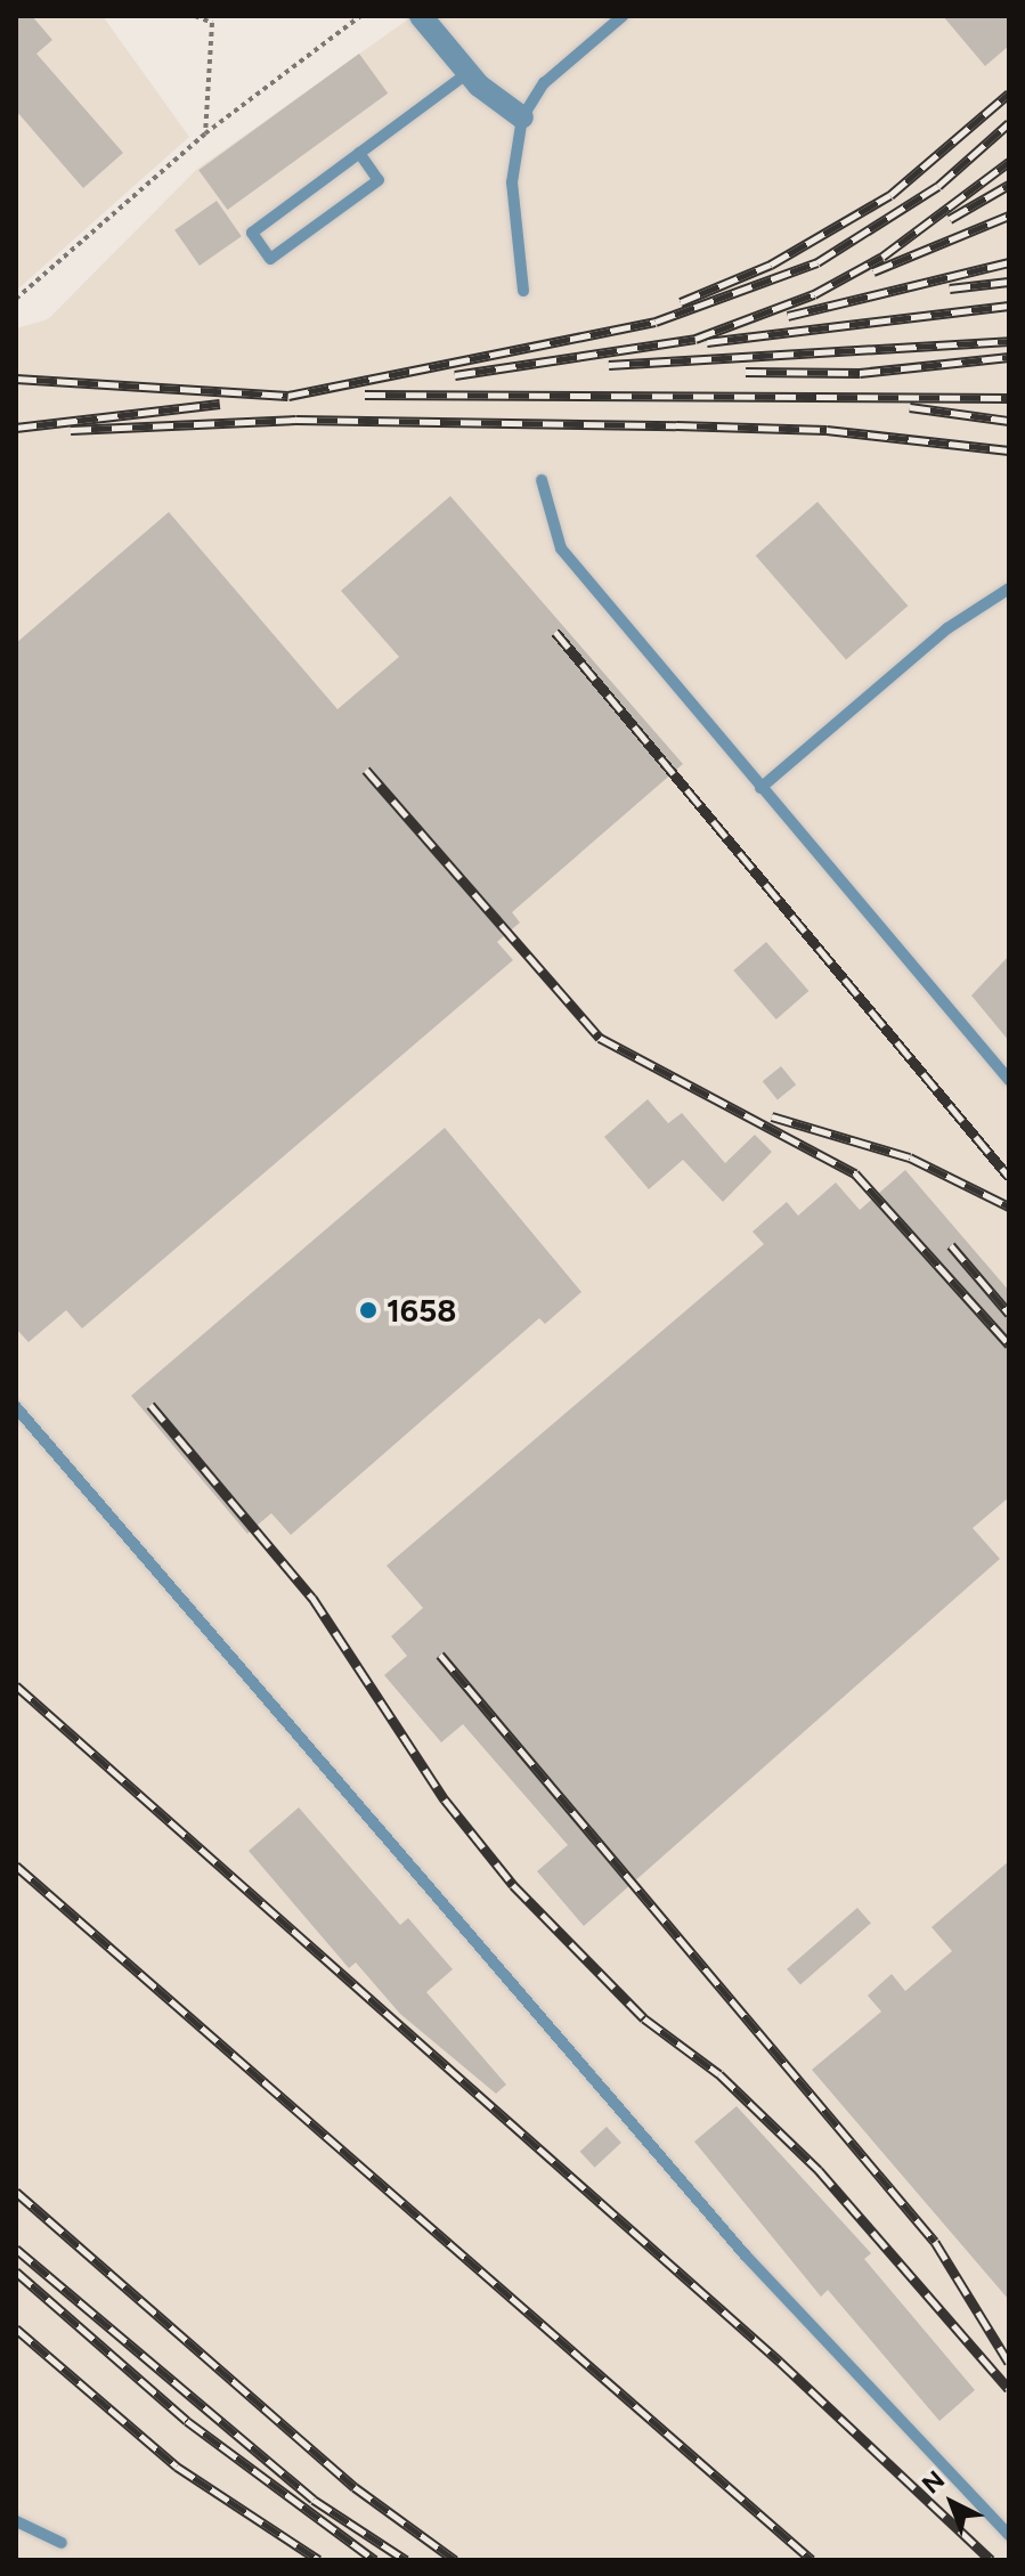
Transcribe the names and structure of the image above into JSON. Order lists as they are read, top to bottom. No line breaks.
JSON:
{"places":["1658"],"north":"top left"}
